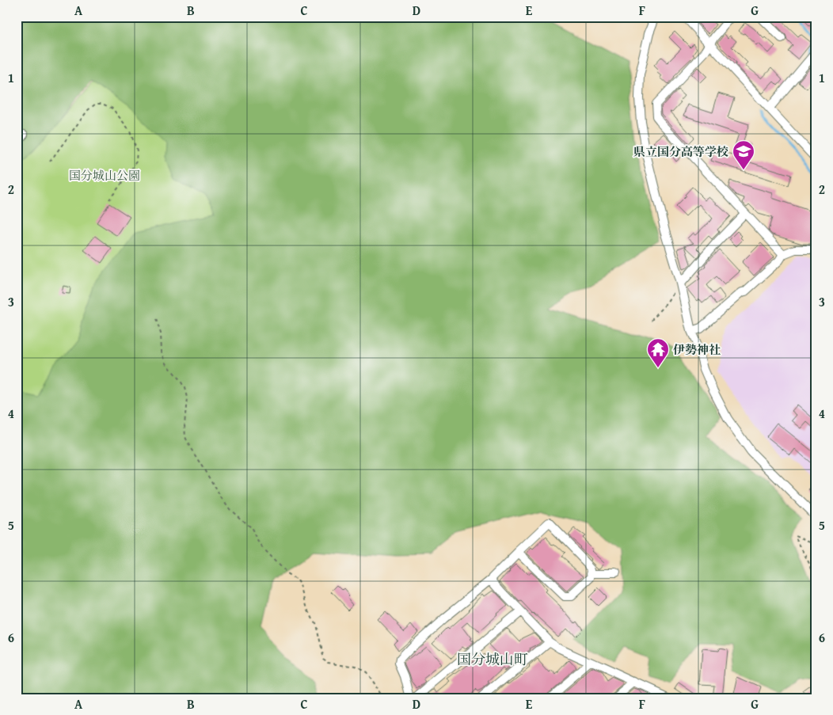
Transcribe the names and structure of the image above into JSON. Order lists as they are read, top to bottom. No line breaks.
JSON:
{"districts":["国分城山町"],"parks":["国分城山公園"],"places":{"school or university":["県立国分高等学校"],"temple":["伊勢神社"]},"grid":{"columns":["A","B","C","D","E","F","G"],"rows":["1","2","3","4","5","6"]}}
